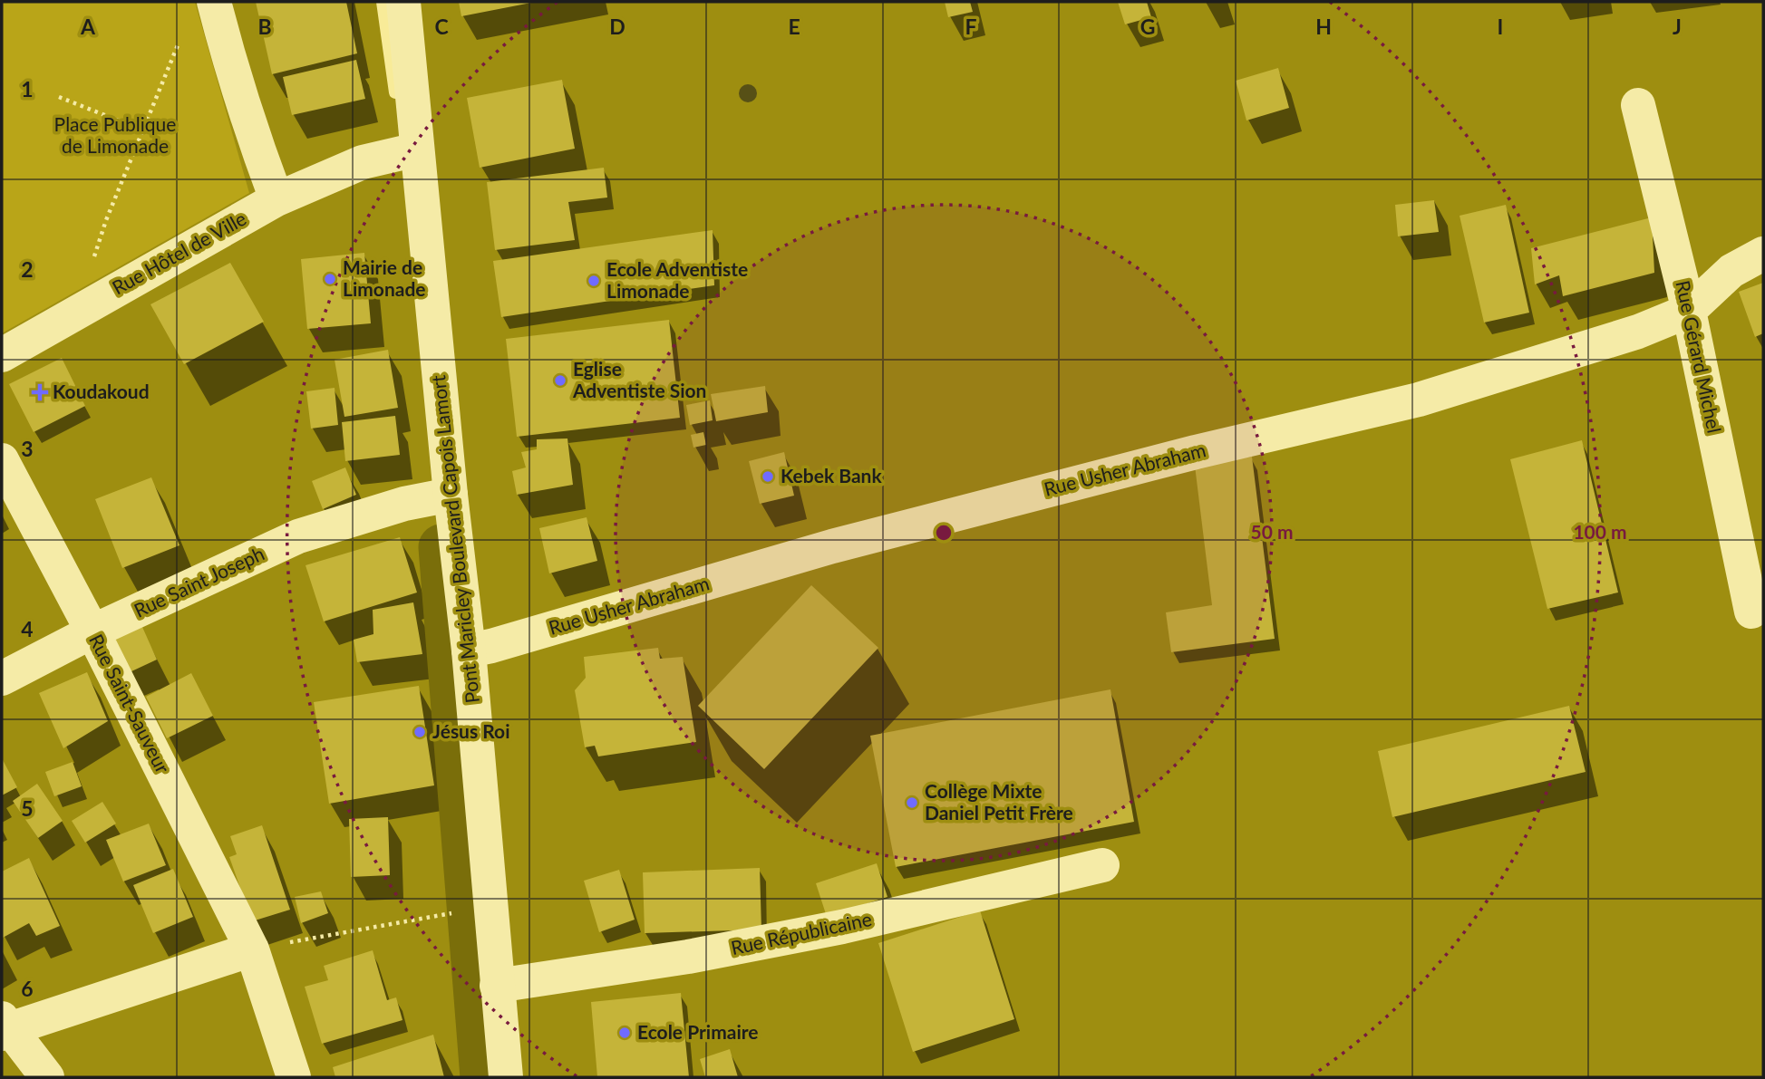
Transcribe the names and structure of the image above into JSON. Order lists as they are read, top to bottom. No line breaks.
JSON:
{"streets":{"street":["Rue Hôtel de Ville","Rue Gérard Michel","Rue Usher Abraham","Pont Maricley Boulevard Capois Lamort","Rue Saint Joseph","Rue Saint-Sauveur","Rue Républicaine"]},"crossings":[["Rue Hôtel de Ville","Pont Maricley Boulevard Capois Lamort"],["Rue Gérard Michel","Rue Usher Abraham"],["Rue Usher Abraham","Pont Maricley Boulevard Capois Lamort"],["Pont Maricley Boulevard Capois Lamort","Rue Saint Joseph"],["Pont Maricley Boulevard Capois Lamort","Rue Républicaine"],["Rue Saint Joseph","Rue Saint-Sauveur"]],"parks":["Place Publique de Limonade"],"places":{"other":["Mairie de Limonade","Ecole Adventiste Limonade","Eglise Adventiste Sion","Kebek Bank","Jésus Roi","Collège Mixte Daniel Petit Frère","Ecole Primaire"],"health":["Koudakoud"]},"grid":{"columns":["A","B","C","D","E","F","G","H","I","J"],"rows":["1","2","3","4","5","6"]},"rings":["50 m","100 m"]}
